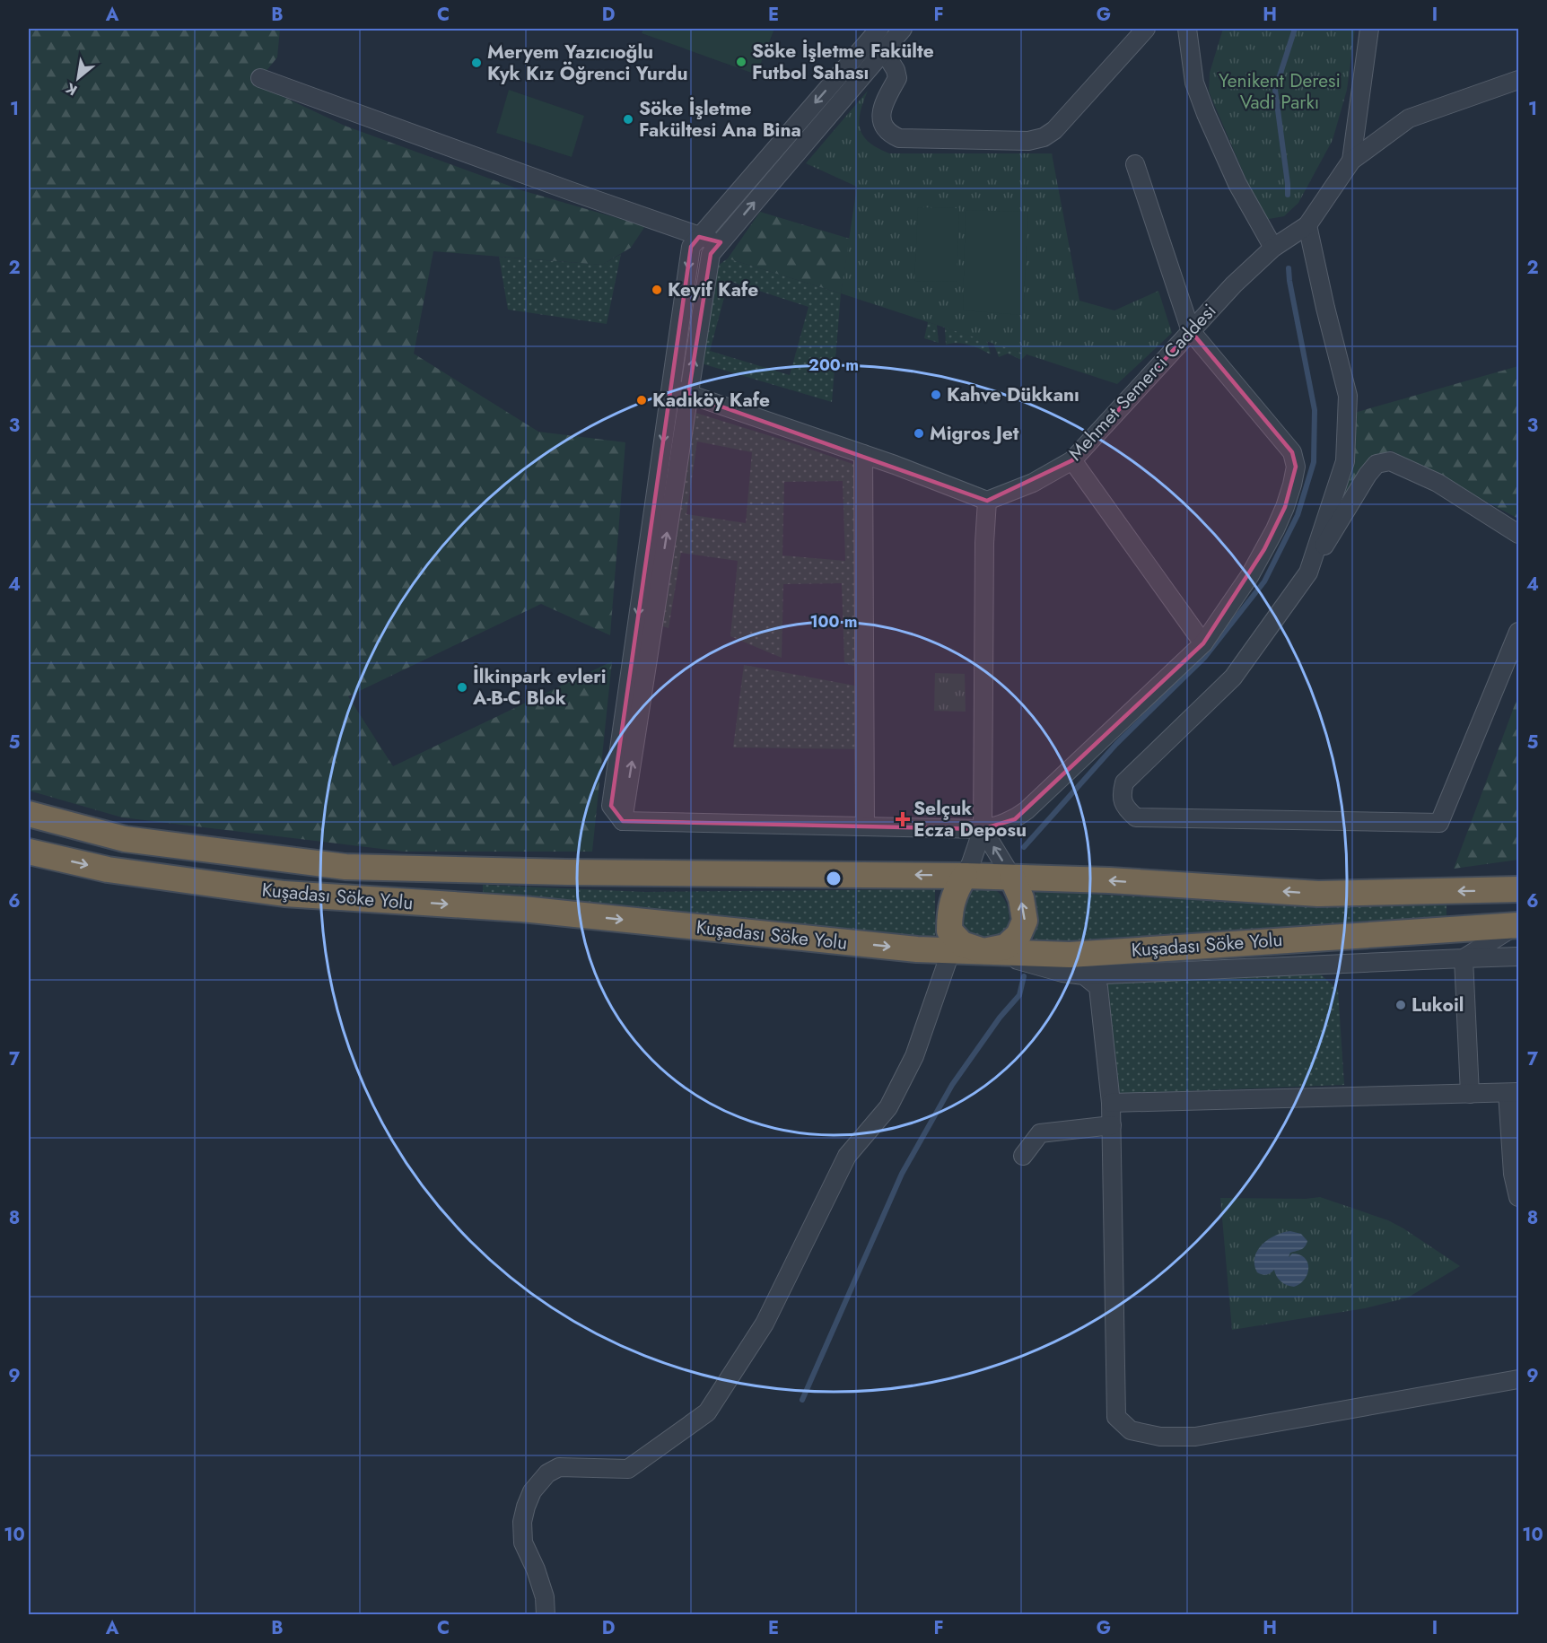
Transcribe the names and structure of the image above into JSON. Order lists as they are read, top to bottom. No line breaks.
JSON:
{"streets":{"highway":["Kuşadası Söke Yolu"],"street":["Mehmet Semerci Caddesi"]},"parks":["Yenikent Deresi Vadi Parkı"],"places":{"other":["Söke İşletme Fakülte Futbol Sahası","Meryem Yazıcıoğlu Kyk Kız Öğrenci Yurdu","Söke İşletme Fakültesi Ana Bina","Keyif Kafe","Kahve Dükkanı","Kadıköy Kafe","Migros Jet","İlkinpark evleri A-B-C Blok","Lukoil"],"health":["Selçuk Ecza Deposu"]},"north":"bottom left","grid":{"columns":["A","B","C","D","E","F","G","H","I"],"rows":["1","2","3","4","5","6","7","8","9","10"]},"rings":["200 m","100 m"]}
